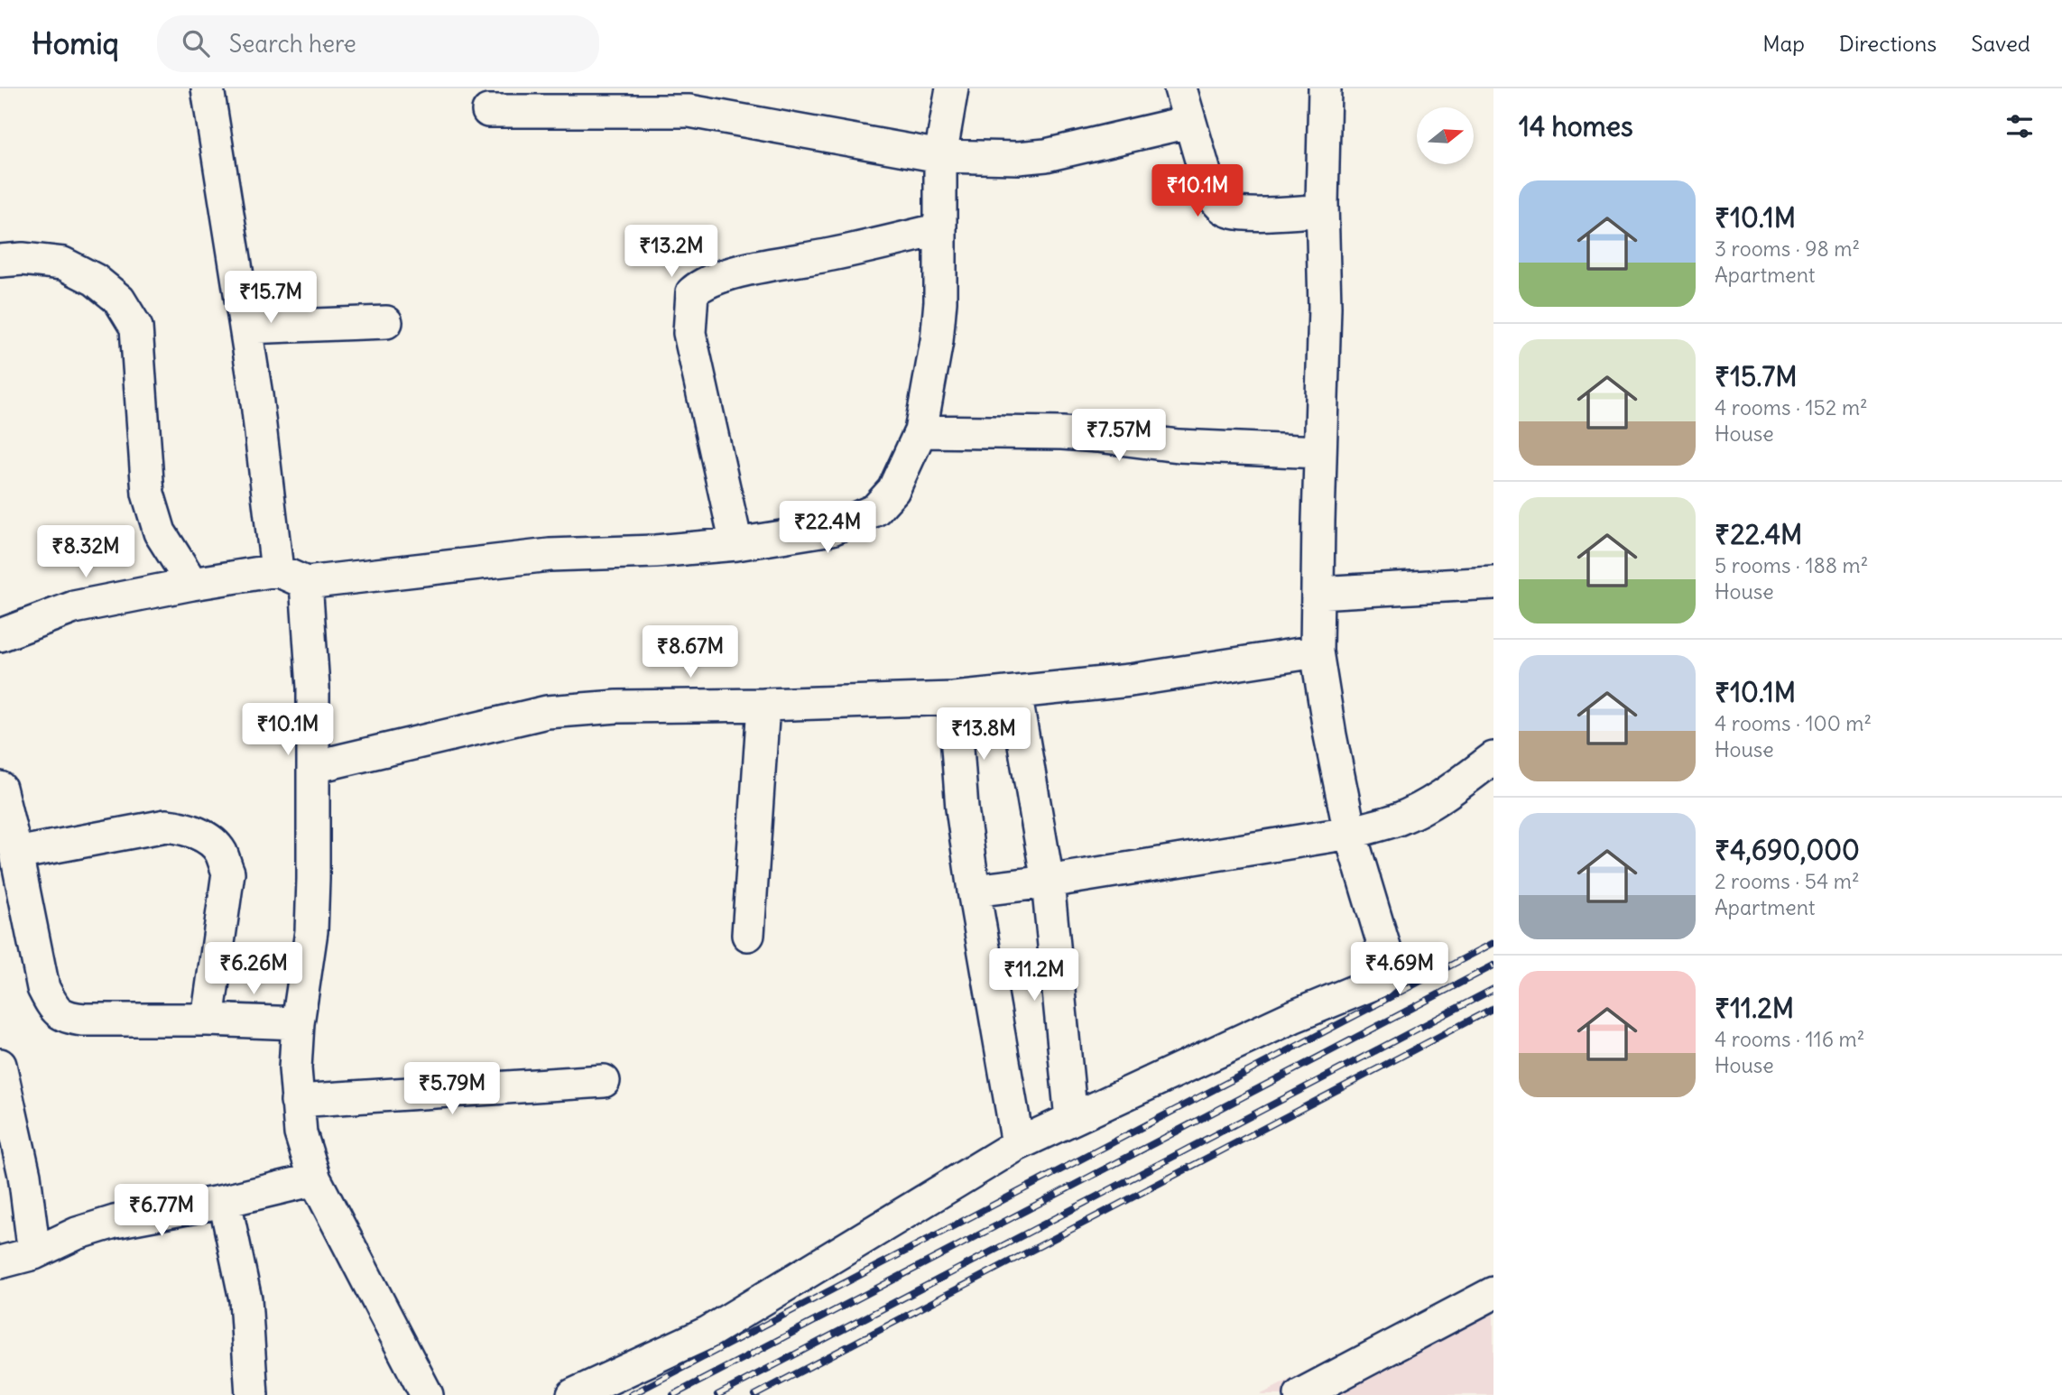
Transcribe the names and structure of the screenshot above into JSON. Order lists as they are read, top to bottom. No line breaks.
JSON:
{"north":"right","page":{"header":"Homiq","search":"Search here","nav":["Map","Directions","Saved"],"heading":"14 homes","price":["₹10.1M","₹13.2M","₹15.7M","₹7.57M","₹22.4M","₹8.32M","₹8.67M","₹10.1M","₹13.8M","₹6.26M","₹4.69M","₹11.2M","₹5.79M","₹6.77M"],"list":[{"name":"₹10.1M","note":"3 rooms · 98 m² · Apartment"},{"name":"₹15.7M","note":"4 rooms · 152 m² · House"},{"name":"₹22.4M","note":"5 rooms · 188 m² · House"},{"name":"₹10.1M","note":"4 rooms · 100 m² · House"},{"name":"₹4,690,000","note":"2 rooms · 54 m² · Apartment"},{"name":"₹11.2M","note":"4 rooms · 116 m² · House"}]}}
